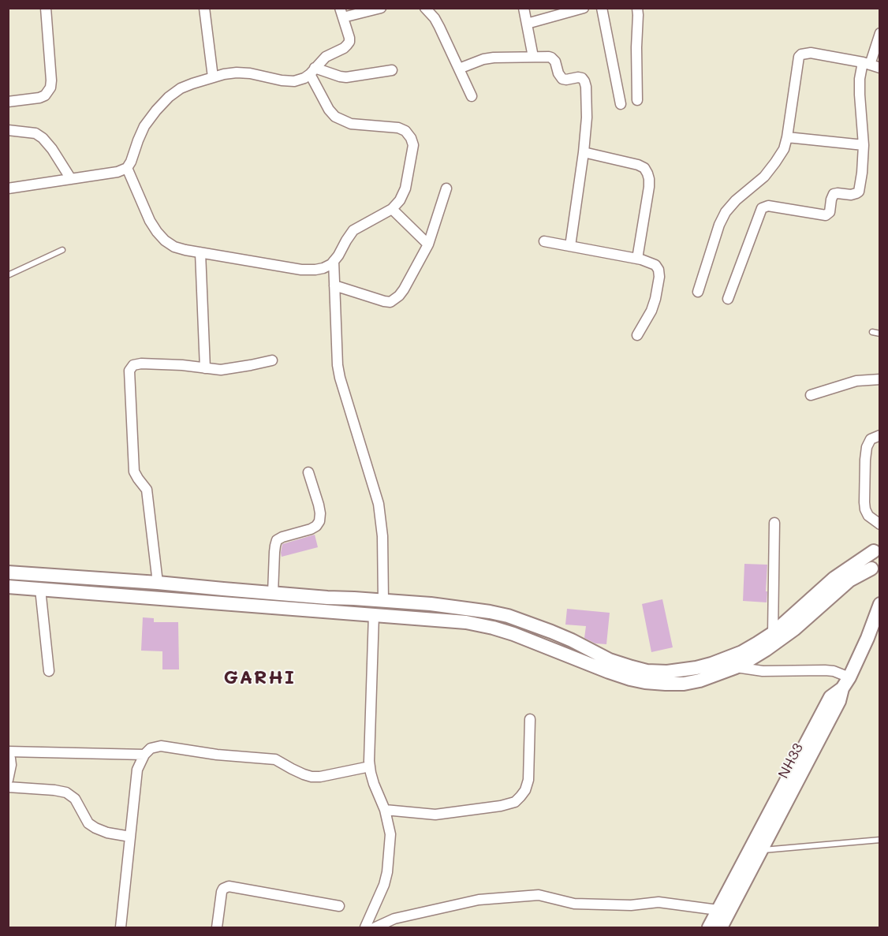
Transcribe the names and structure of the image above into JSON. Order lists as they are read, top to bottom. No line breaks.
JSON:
{"streets":{"main road":["NH33"]},"districts":["GARHI"]}
